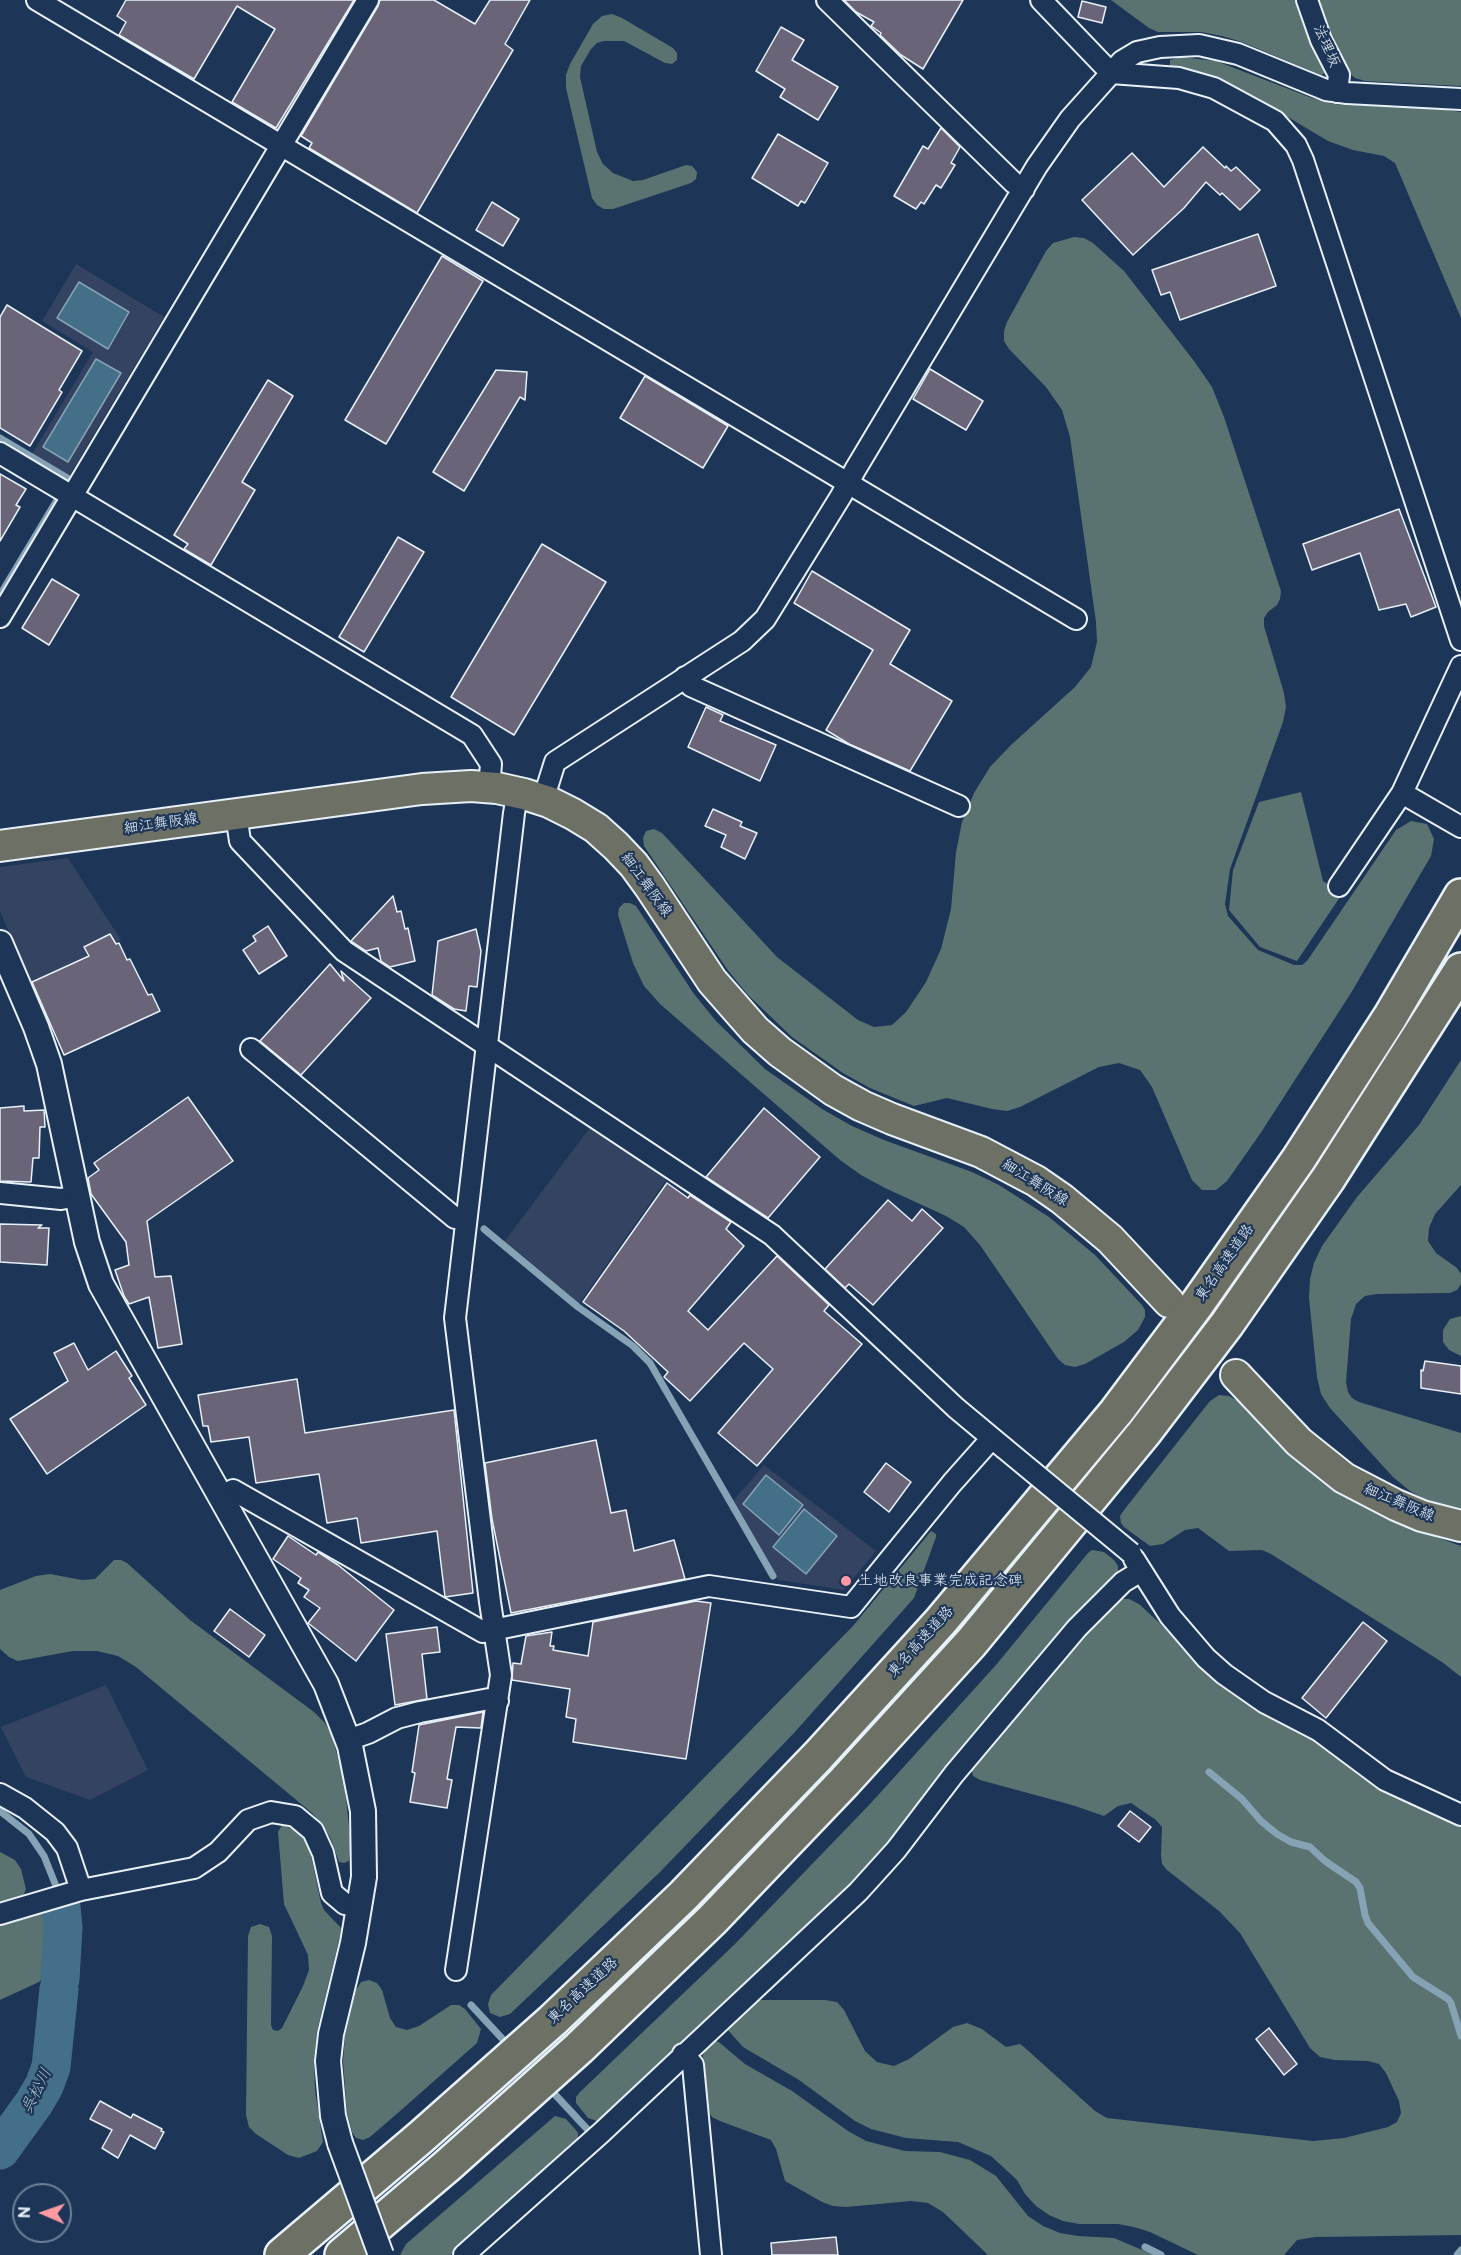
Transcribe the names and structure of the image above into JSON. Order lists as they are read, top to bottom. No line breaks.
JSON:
{"streets":{"highway":["東名高速道路"],"main road":["細江舞阪線"],"street":["法理坂"]},"water":["呉松川"],"places":["土地改良事業完成記念碑"],"north":"left"}
